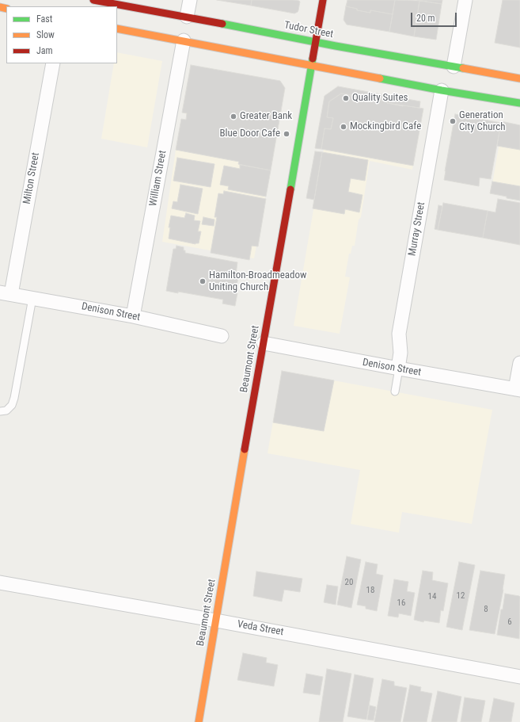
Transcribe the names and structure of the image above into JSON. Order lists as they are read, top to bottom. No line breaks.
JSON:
{"streets":{"main road":["Tudor Street","Beaumont Street"],"street":["Milton Street","William Street","Murray Street","Denison Street","Veda Street"]},"crossings":[["Tudor Street","Beaumont Street"],["Milton Street","Denison Street"],["William Street","Denison Street"],["Murray Street","Denison Street"],["Denison Street","Beaumont Street"],["Beaumont Street","Veda Street"]],"places":["Quality Suites","Greater Bank","Generation City Church","Mockingbird Cafe","Blue Door Cafe","Hamilton-Broadmeadow Uniting Church"],"house_numbers":["20","18","12","14","16","8","6"],"legend":["Fast","Slow","Jam"],"scale_bar":"20 m"}
